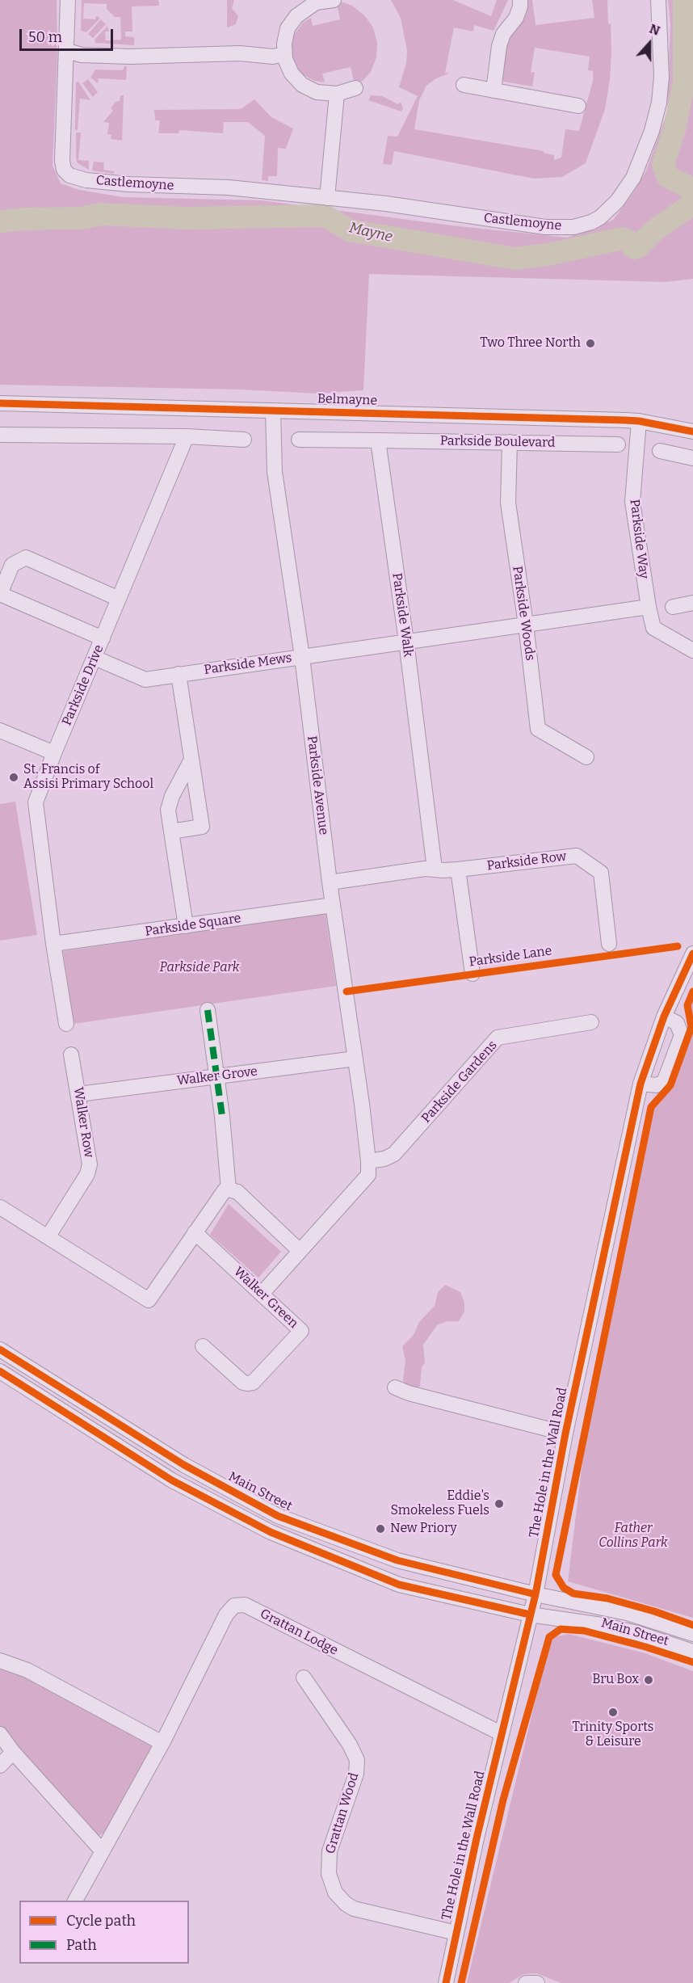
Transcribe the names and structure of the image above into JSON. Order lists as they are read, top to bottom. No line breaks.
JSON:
{"streets":{"street":["Castlemoyne","Belmayne","Parkside Boulevard","Parkside Way","Parkside Woods","Parkside Walk","Parkside Mews","Parkside Drive","Parkside Avenue","Parkside Row","Parkside Square","Walker Grove","Parkside Gardens","Walker Row","Walker Green","The Hole in the Wall Road","Main Street","Grattan Lodge","Grattan Wood"],"cycle path":["Parkside Lane"]},"crossings":[["Belmayne","Parkside Way"],["Belmayne","Parkside Avenue"],["Parkside Boulevard","Parkside Woods"],["Parkside Boulevard","Parkside Walk"],["Parkside Way","Parkside Mews"],["Parkside Woods","Parkside Mews"],["Parkside Walk","Parkside Mews"],["Parkside Walk","Parkside Row"],["Parkside Mews","Parkside Drive"],["Parkside Mews","Parkside Avenue"],["Parkside Drive","Parkside Square"],["Parkside Avenue","Parkside Square"],["Parkside Avenue","Walker Grove"],["Parkside Avenue","Parkside Gardens"],["Walker Grove","Walker Row"],["The Hole in the Wall Road","Main Street"],["The Hole in the Wall Road","Grattan Lodge"],["The Hole in the Wall Road","Grattan Wood"]],"water":["Mayne"],"parks":["Parkside Park","Father Collins Park"],"places":["Two Three North","St. Francis of Assisi Primary School","Eddie's Smokeless Fuels","New Priory","Bru Box","Trinity Sports & Leisure"],"legend":["Cycle path","Path"],"scale_bar":"50 m","north":"top"}
